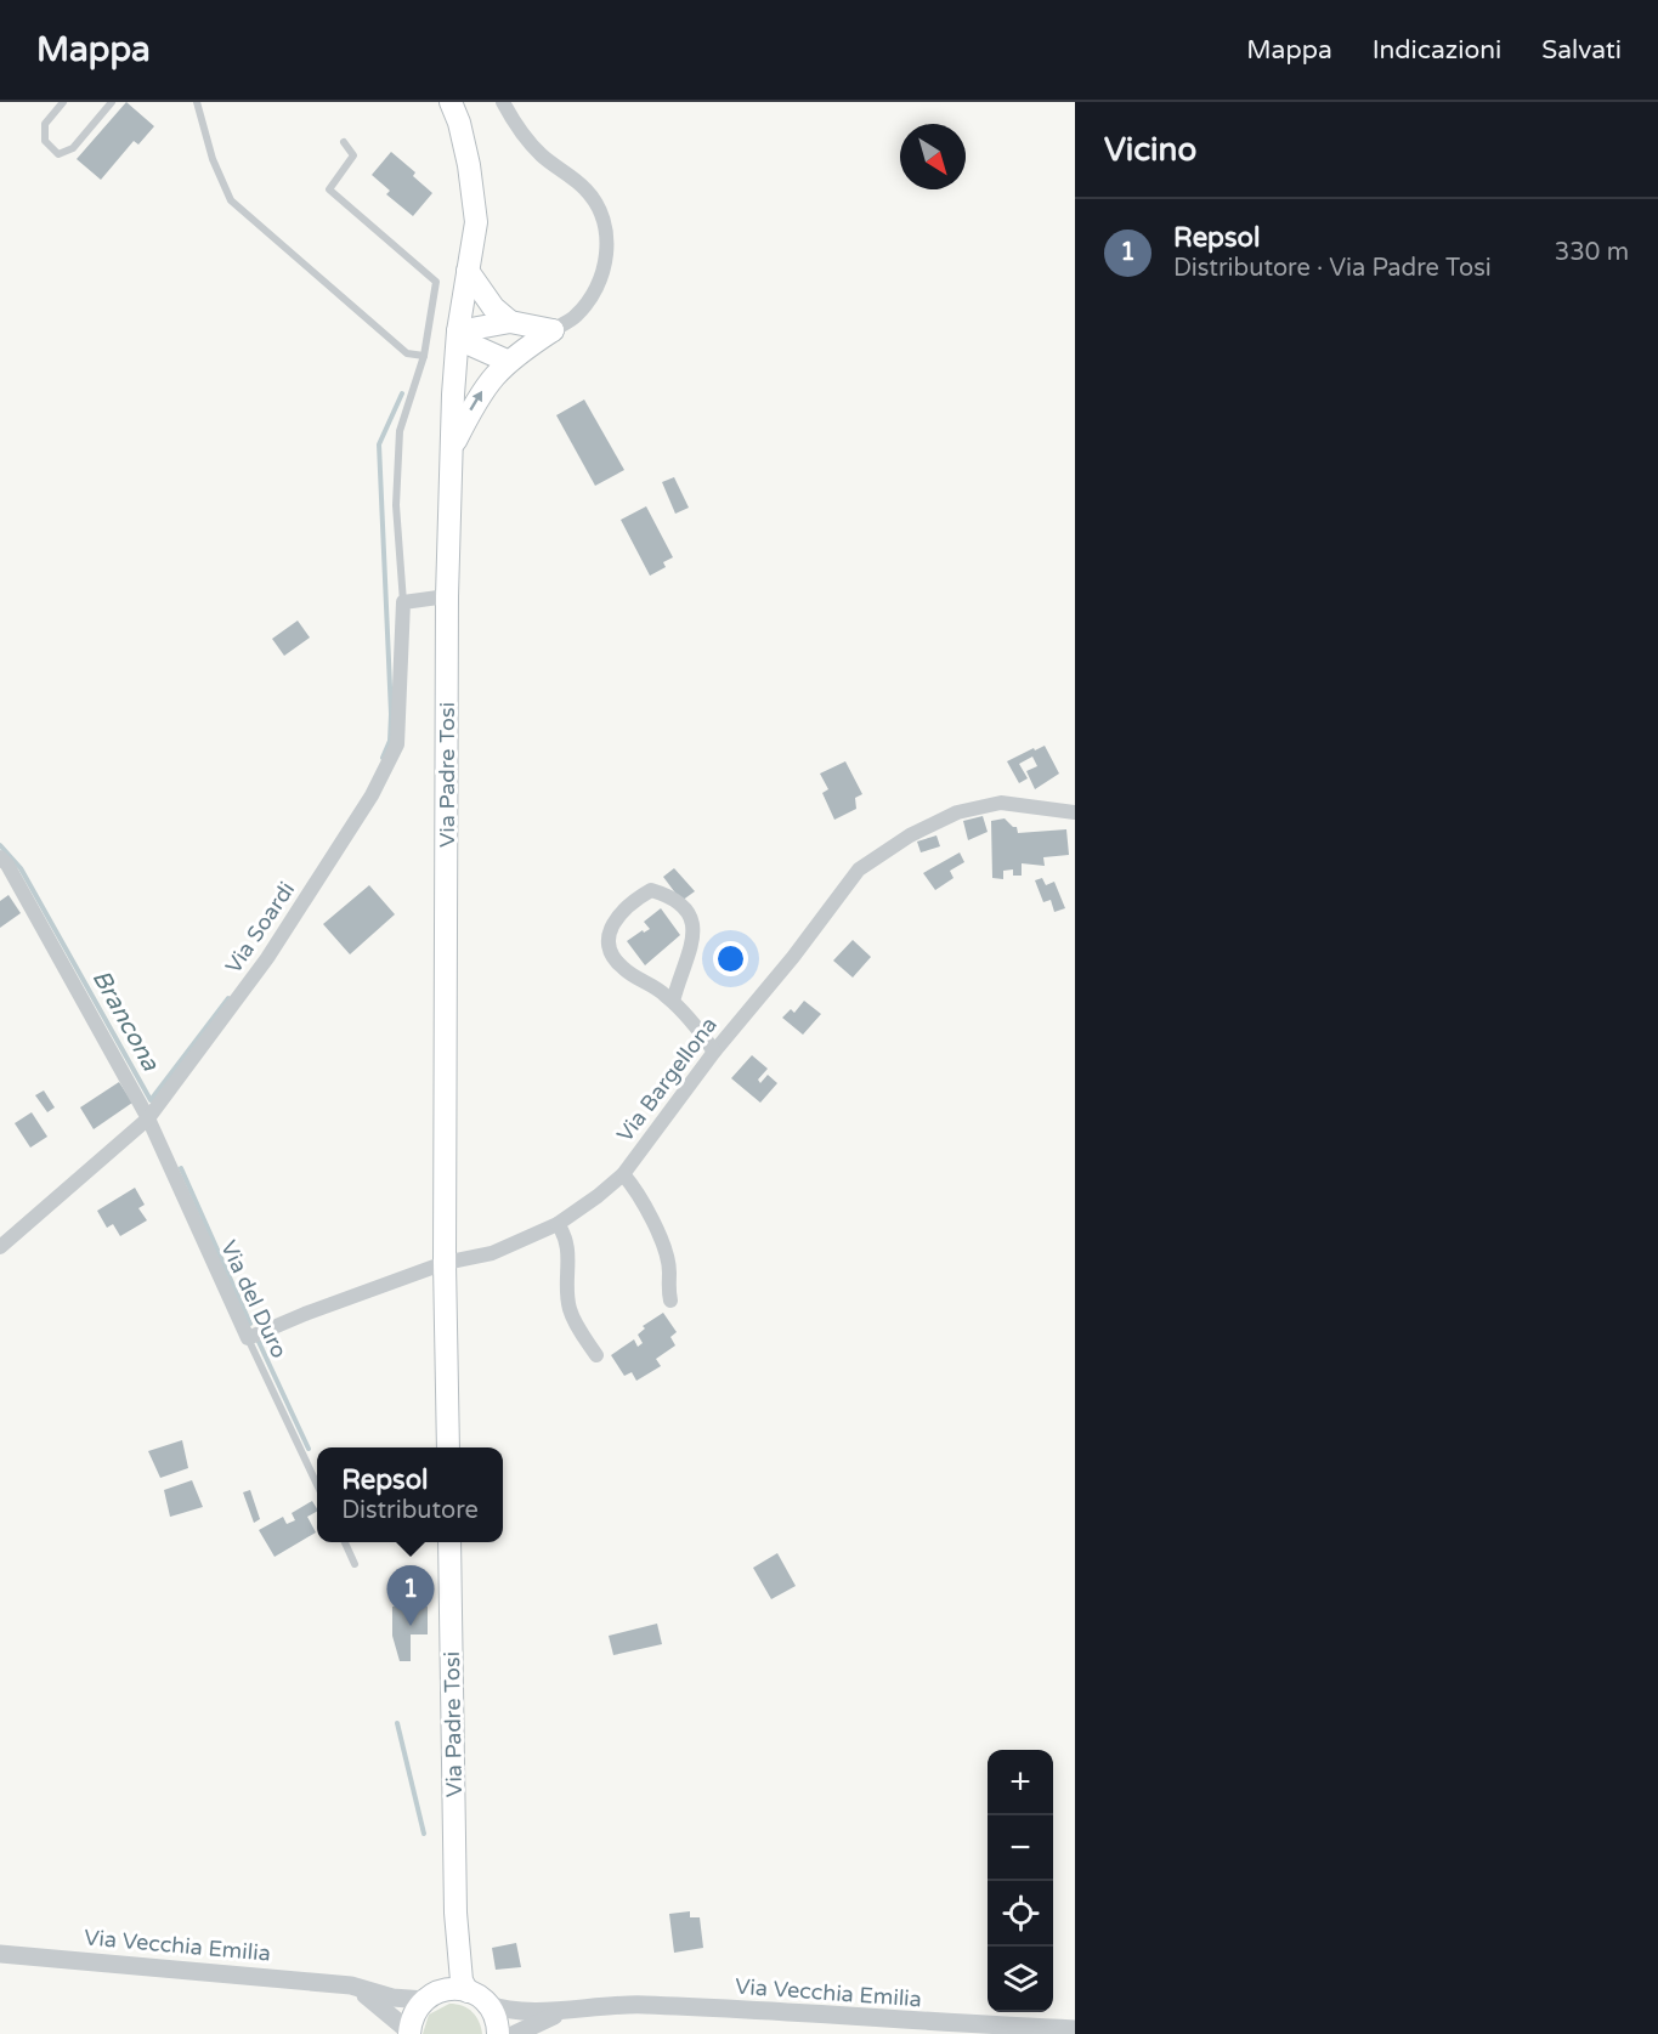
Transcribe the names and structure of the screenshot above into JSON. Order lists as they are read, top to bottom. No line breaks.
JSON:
{"streets":{"main road":["Via Padre Tosi"],"street":["Via Soardi","Via Bargellona","Via del Duro","Via Vecchia Emilia"]},"crossings":[["Via Padre Tosi","Via Bargellona"],["Via Soardi","Via del Duro"],["Via Bargellona","Via del Duro"]],"water":["Brancona"],"north":"bottom right","page":{"header":"Mappa","nav":["Mappa","Indicazioni","Salvati"],"heading":"Vicino","list":[{"mark":"1","name":"Repsol","note":"Distributore · Via Padre Tosi","value":"330 m"}],"popup":["Repsol","Distributore"],"pins":"1","map_buttons":["+","−"]}}
